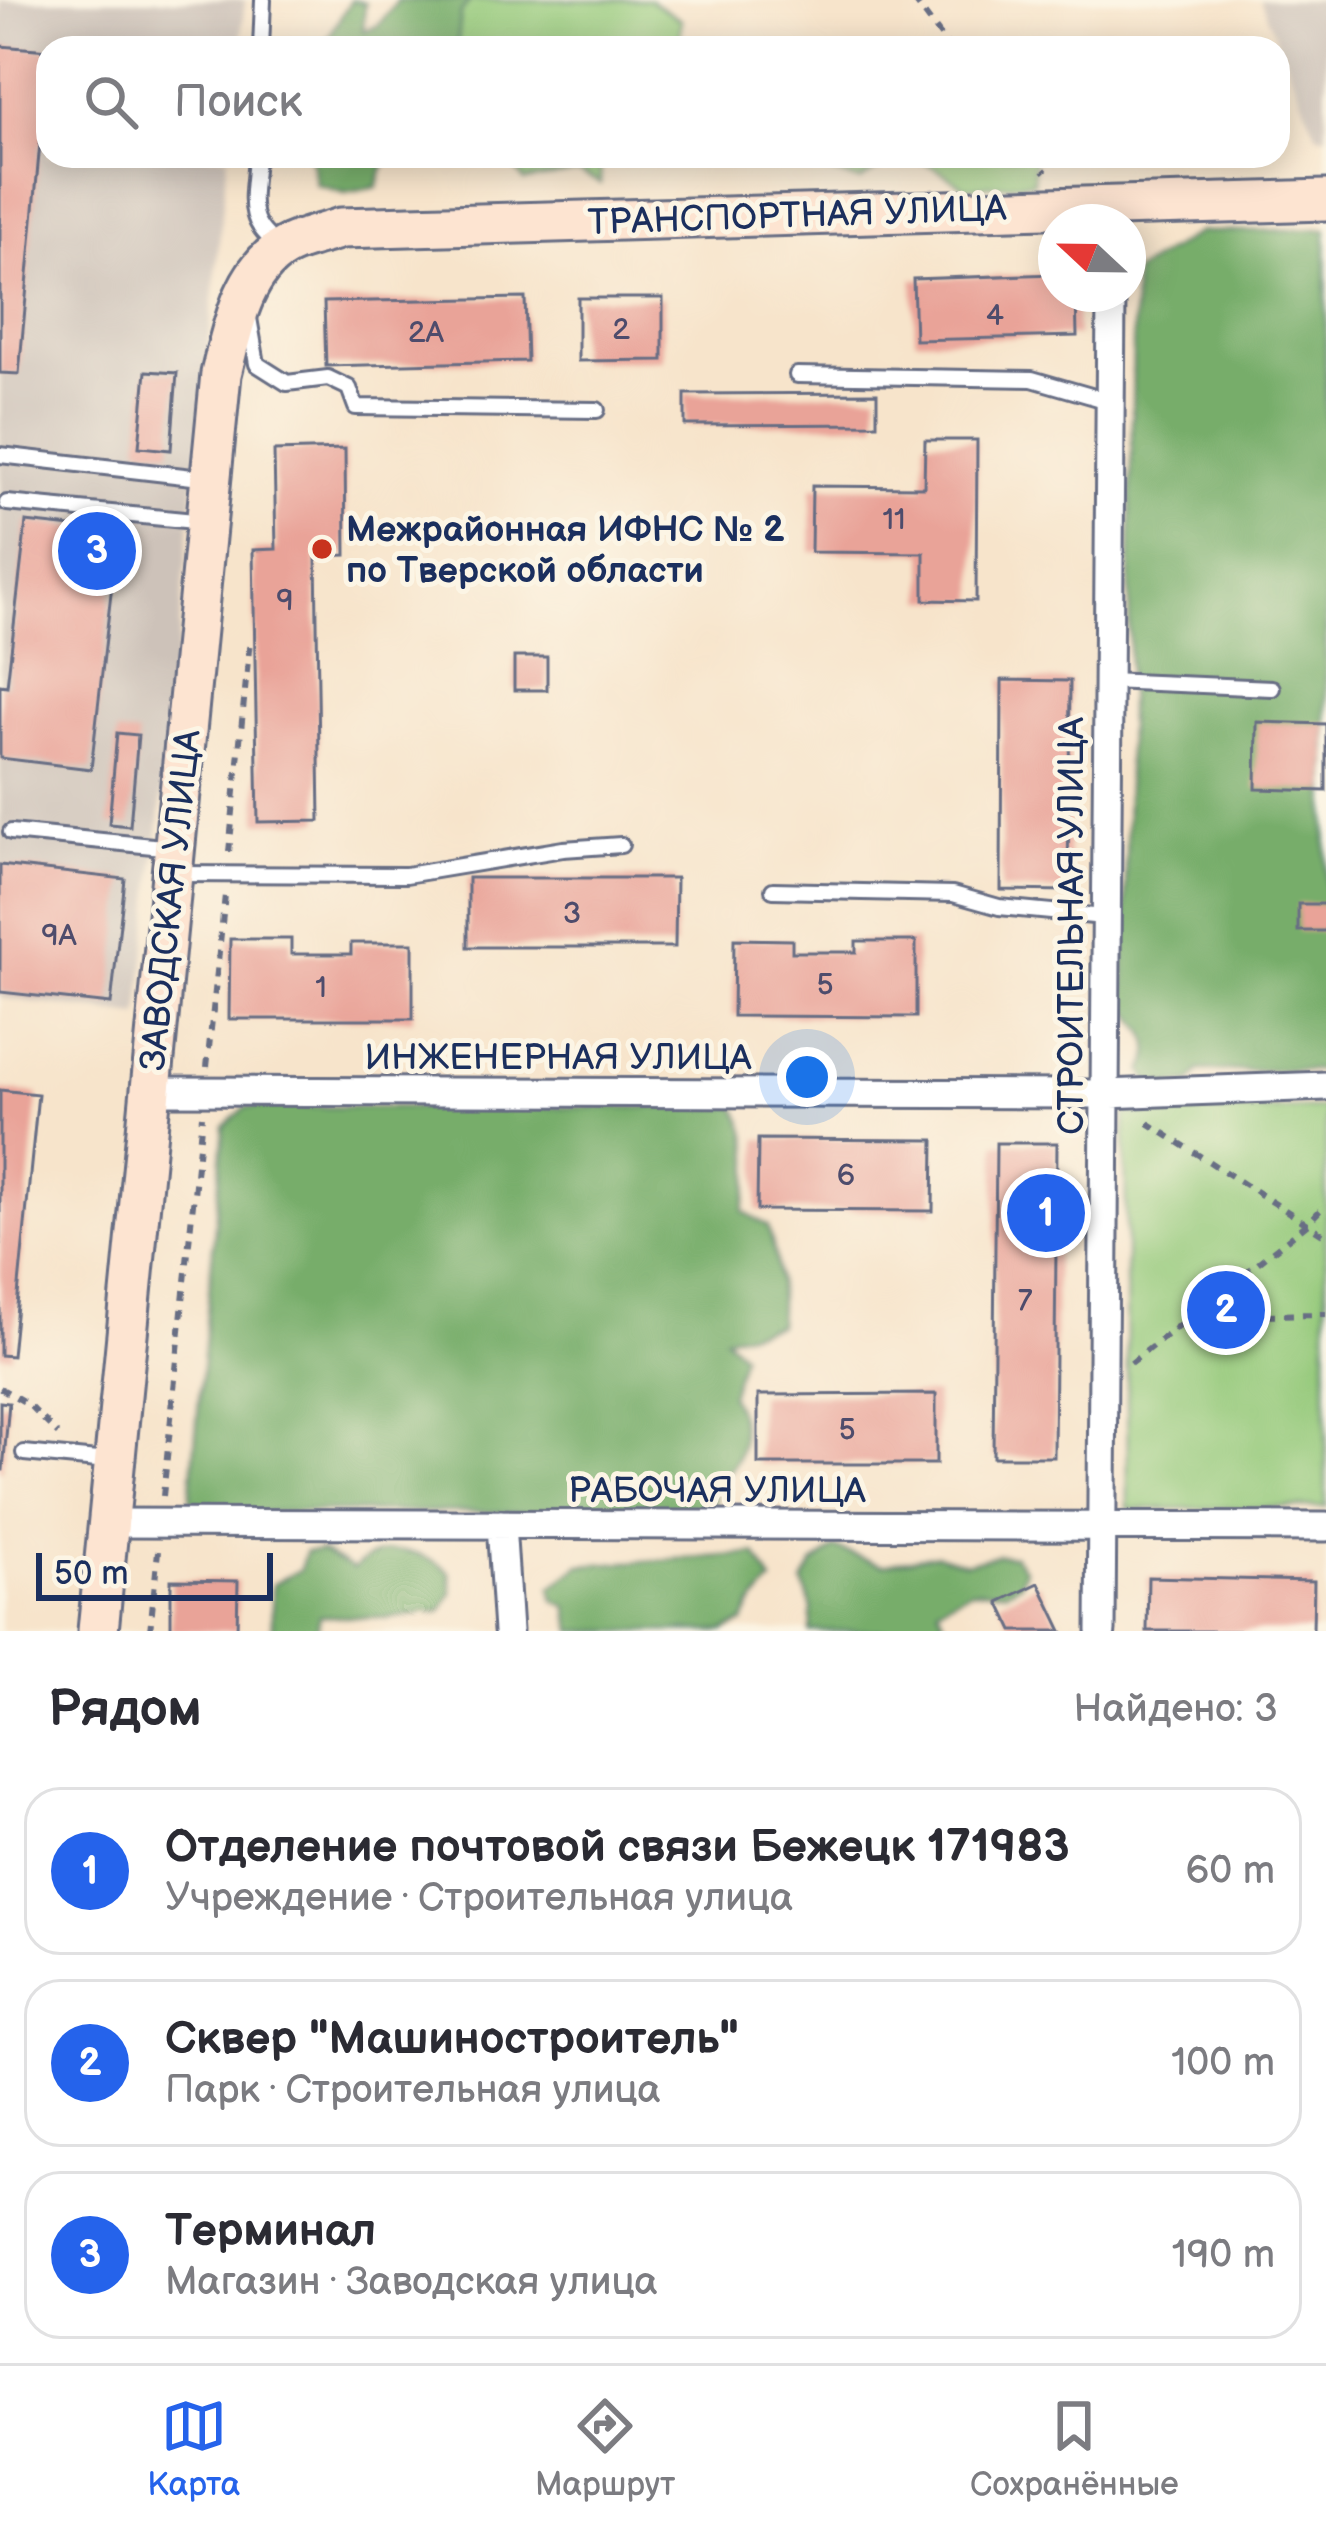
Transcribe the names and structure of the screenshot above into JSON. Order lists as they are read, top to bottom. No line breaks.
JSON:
{"streets":{"street":["ТРАНСПОРТНАЯ УЛИЦА","ЗАВОДСКАЯ УЛИЦА","СТРОИТЕЛЬНАЯ УЛИЦА","ИНЖЕНЕРНАЯ УЛИЦА","РАБОЧАЯ УЛИЦА"]},"crossings":[["ТРАНСПОРТНАЯ УЛИЦА","ЗАВОДСКАЯ УЛИЦА"],["ЗАВОДСКАЯ УЛИЦА","ИНЖЕНЕРНАЯ УЛИЦА"],["ЗАВОДСКАЯ УЛИЦА","РАБОЧАЯ УЛИЦА"],["СТРОИТЕЛЬНАЯ УЛИЦА","ИНЖЕНЕРНАЯ УЛИЦА"],["СТРОИТЕЛЬНАЯ УЛИЦА","РАБОЧАЯ УЛИЦА"]],"places":["Межрайонная ИФНС № 2 по Тверской области"],"house_numbers":["4","2","2А","11","9","3","9А","5","1","6","7","5"],"scale_bar":"50 m","north":"left","page":{"search":"Поиск","pins":["3","1","2"],"scale":"50 m","heading":["Рядом","Найдено: 3"],"list":[{"mark":"1","name":"Отделение почтовой связи Бежецк 171983","note":"Учреждение · Строительная улица","value":"60 m"},{"mark":"2","name":"Сквер \"Машиностроитель\"","note":"Парк · Строительная улица","value":"100 m"},{"mark":"3","name":"Терминал","note":"Магазин · Заводская улица","value":"190 m"}],"nav":["Карта","Маршрут","Сохранённые"]}}
